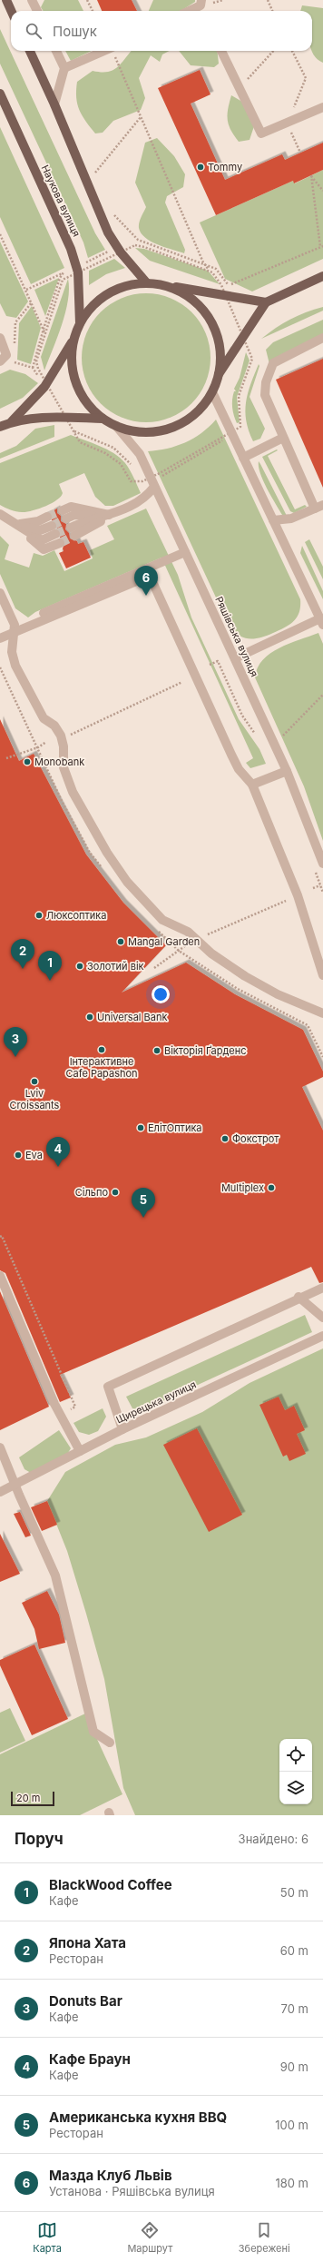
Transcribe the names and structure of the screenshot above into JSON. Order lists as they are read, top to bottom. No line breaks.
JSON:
{"streets":{"main road":["Наукова вулиця"],"street":["Ряшівська вулиця","Щирецька вулиця"]},"places":["Tommy","Monobank","Люксоптика","Mangal Garden","Золотий вік","Universal Bank","Інтерактивне Cafe Papashon","Вікторія Ґарденс","Lviv Croissants","ЕлітОптика","Фокстрот","Eva","Multiplex","Сільпо"],"scale_bar":"20 m","page":{"search":"Пошук","pins":["6","2","1","3","4","5"],"scale":"20 m","heading":["Поруч","Знайдено: 6"],"list":[{"mark":"1","name":"BlackWood Coffee","note":"Кафе","value":"50 m"},{"mark":"2","name":"Япона Хата","note":"Ресторан","value":"60 m"},{"mark":"3","name":"Donuts Bar","note":"Кафе","value":"70 m"},{"mark":"4","name":"Кафе Браун","note":"Кафе","value":"90 m"},{"mark":"5","name":"Американська кухня BBQ","note":"Ресторан","value":"100 m"},{"mark":"6","name":"Мазда Клуб Львів","note":"Установа · Ряшівська вулиця","value":"180 m"}],"nav":["Карта","Маршрут","Збережені"]}}
